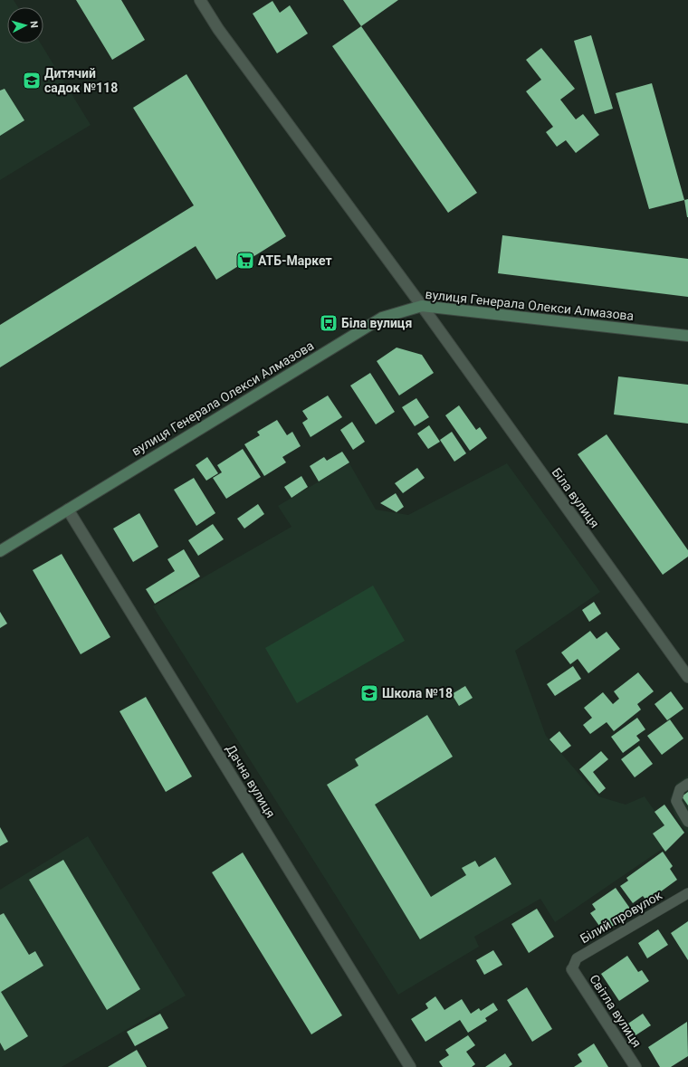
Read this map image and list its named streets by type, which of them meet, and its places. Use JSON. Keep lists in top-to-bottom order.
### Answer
{
  "streets": {
    "main road": ["вулиця Генерала Олекси Алмазова"],
    "street": ["Біла вулиця", "Дачна вулиця", "Світла вулиця"],
    "lane": ["Білий провулок"]
  },
  "crossings": [
    ["вулиця Генерала Олекси Алмазова", "Біла вулиця"],
    ["вулиця Генерала Олекси Алмазова", "Дачна вулиця"],
    ["Білий провулок", "Світла вулиця"]
  ],
  "places": {
    "school or university": ["Дитячий садок №118", "Школа №18"],
    "supermarket": ["АТБ-Маркет"],
    "bus stop": ["Біла вулиця"]
  },
  "north": "right"
}
